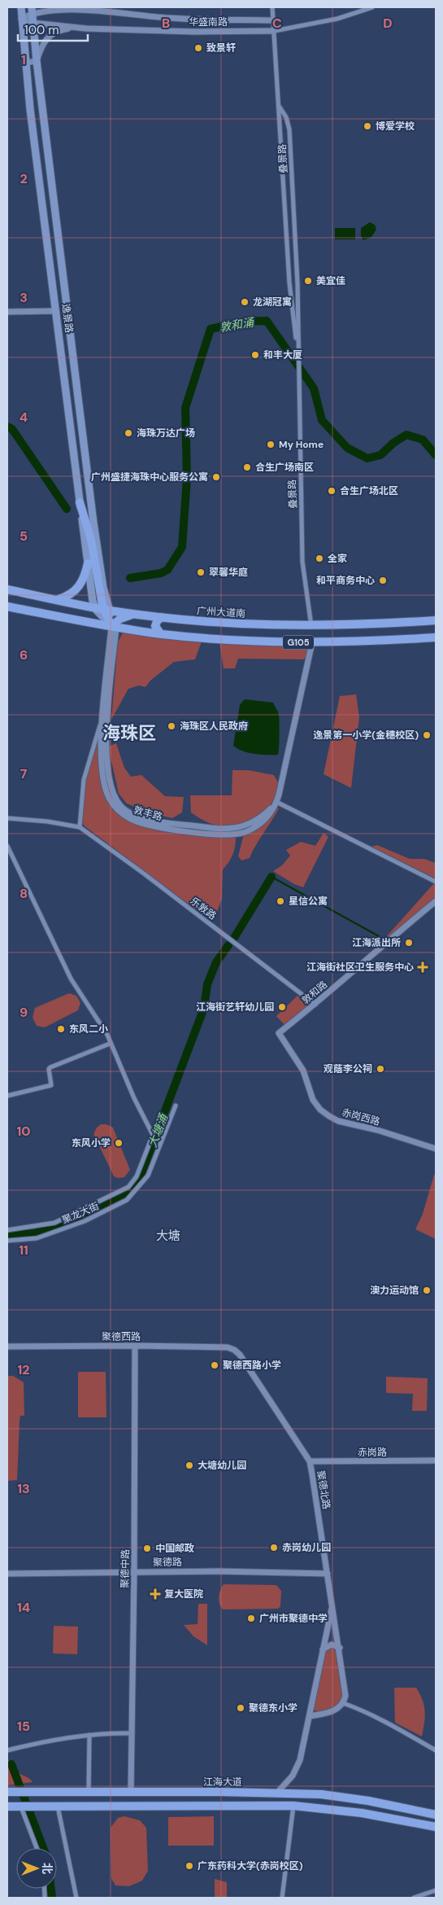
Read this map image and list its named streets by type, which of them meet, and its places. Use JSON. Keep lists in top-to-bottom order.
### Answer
{
  "streets": {
    "highway": ["广州大道南", "G105", "江海大道"],
    "main road": ["逸景路"],
    "street": [
      "华盛南路",
      "叠景路",
      "敦丰路",
      "乐敦路",
      "敦和路",
      "赤岗西路",
      "聚龙大街",
      "聚德西路",
      "赤岗路",
      "聚德北路",
      "聚德路",
      "聚德中路"
    ]
  },
  "crossings": [
    ["华盛南路", "叠景路"],
    ["华盛南路", "逸景路"],
    ["叠景路", "广州大道南"],
    ["逸景路", "广州大道南"],
    ["G105", "敦丰路"],
    ["乐敦路", "敦和路"],
    ["敦和路", "赤岗西路"],
    ["聚德西路", "聚德北路"],
    ["聚德西路", "聚德中路"],
    ["赤岗路", "聚德北路"],
    ["聚德北路", "聚德路"],
    ["聚德北路", "江海大道"],
    ["聚德路", "聚德中路"],
    ["聚德中路", "江海大道"]
  ],
  "districts": ["海珠区", "大塘"],
  "water": ["敦和涌", "大塘涌"],
  "places": {
    "other": [
      "致景轩",
      "博爱学校",
      "美宜佳",
      "龙湖冠寓",
      "和丰大厦",
      "海珠万达广场",
      "My Home",
      "合生广场南区",
      "广州盛捷海珠中心服务公寓",
      "合生广场北区",
      "全家",
      "翠馨华庭",
      "和平商务中心",
      "海珠区人民政府",
      "逸景第一小学(金穗校区)",
      "星信公寓",
      "江海派出所",
      "江海街艺轩幼儿园",
      "东风二小",
      "观蔭李公祠",
      "东风小学",
      "澳力运动馆",
      "聚德西路小学",
      "大塘幼儿园",
      "赤岗幼儿园",
      "中国邮政",
      "广州市聚德中学",
      "聚德东小学",
      "广东药科大学(赤岗校区)"
    ],
    "health": ["江海街社区卫生服务中心", "复大医院"]
  },
  "scale_bar": "100 m",
  "north": "right",
  "grid": {
    "columns": ["B", "C", "D"],
    "rows": [
      "1",
      "2",
      "3",
      "4",
      "5",
      "6",
      "7",
      "8",
      "9",
      "10",
      "11",
      "12",
      "13",
      "14",
      "15"
    ]
  }
}
